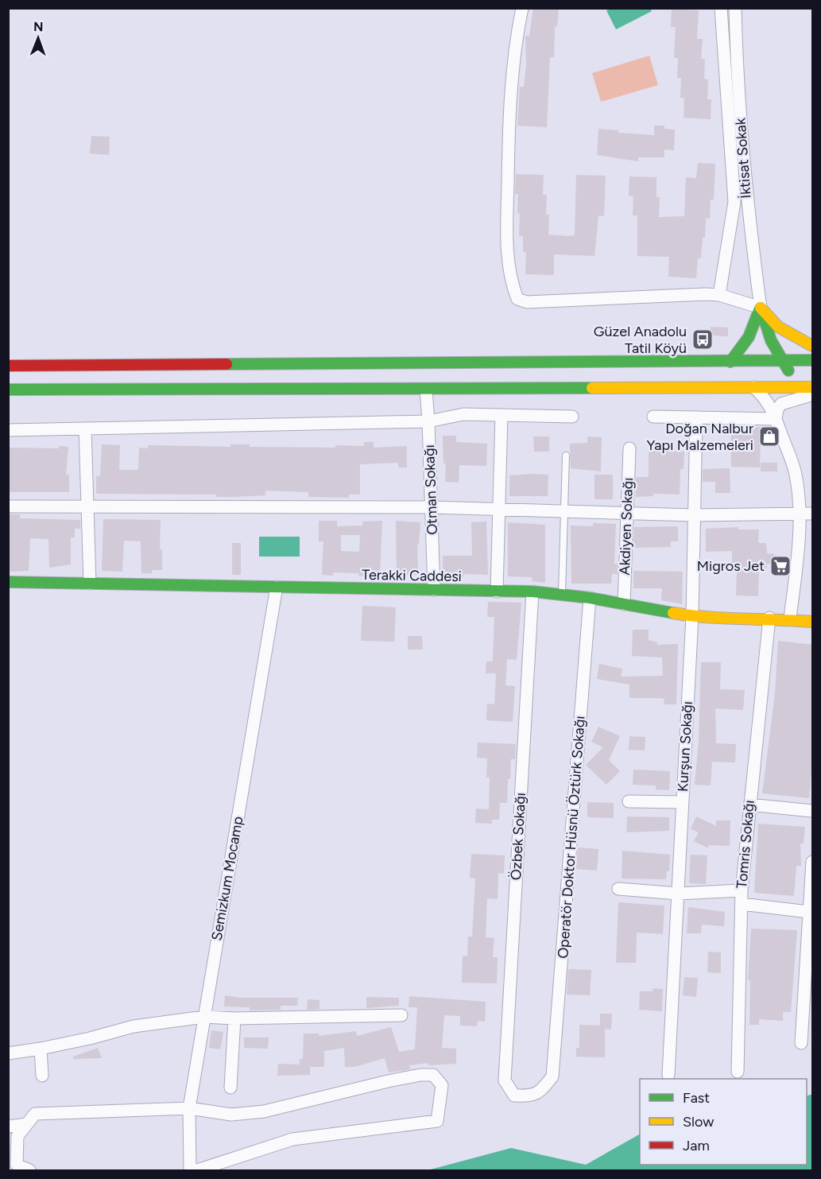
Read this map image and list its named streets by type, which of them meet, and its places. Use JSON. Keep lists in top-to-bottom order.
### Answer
{
  "streets": {
    "main road": ["Terakki Caddesi"],
    "street": [
      "İktisat Sokak",
      "Otman Sokağı",
      "Akdiyen Sokağı",
      "Kurşun Sokağı",
      "Özbek Sokağı",
      "Operatör Doktor Hüsnü Öztürk Sokağı",
      "Tomris Sokağı",
      "Semizkum Mocamp"
    ]
  },
  "crossings": [
    ["Otman Sokağı", "Terakki Caddesi"],
    ["Akdiyen Sokağı", "Terakki Caddesi"],
    ["Terakki Caddesi", "Kurşun Sokağı"],
    ["Terakki Caddesi", "Özbek Sokağı"],
    ["Terakki Caddesi", "Operatör Doktor Hüsnü Öztürk Sokağı"],
    ["Terakki Caddesi", "Tomris Sokağı"],
    ["Terakki Caddesi", "Semizkum Mocamp"],
    ["Özbek Sokağı", "Operatör Doktor Hüsnü Öztürk Sokağı"]
  ],
  "places": {
    "bus stop": ["Güzel Anadolu Tatil Köyü"],
    "shop": ["Doğan Nalbur Yapı Malzemeleri"],
    "supermarket": ["Migros Jet"]
  },
  "legend": ["Fast", "Slow", "Jam"],
  "north": "top"
}
